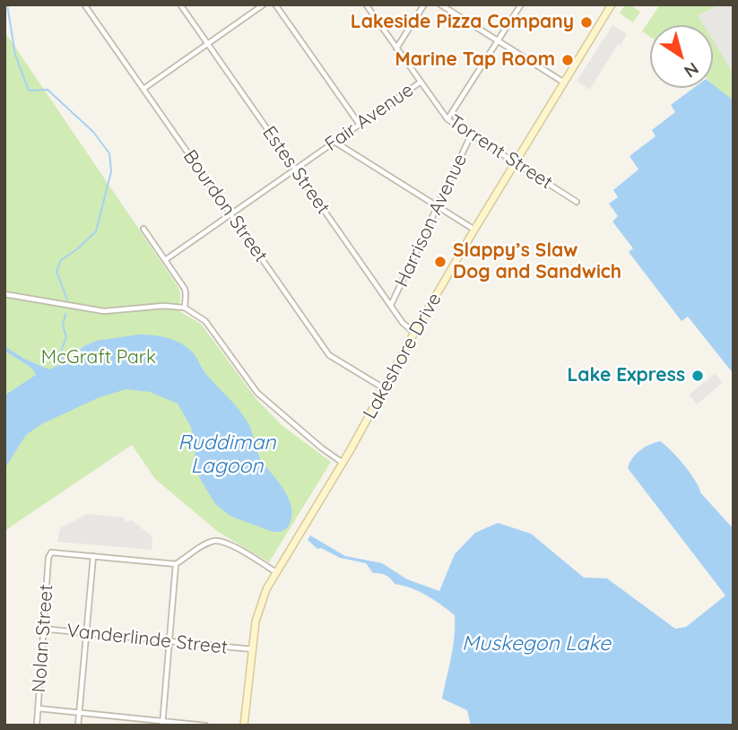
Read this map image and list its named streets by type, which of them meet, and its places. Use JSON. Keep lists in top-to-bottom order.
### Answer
{
  "streets": {
    "main road": ["Lakeshore Drive"],
    "street": [
      "Fair Avenue",
      "Torrent Street",
      "Estes Street",
      "Bourdon Street",
      "Harrison Avenue",
      "Nolan Street",
      "Vanderlinde Street"
    ]
  },
  "crossings": [
    ["Fair Avenue", "Torrent Street"],
    ["Fair Avenue", "Estes Street"],
    ["Fair Avenue", "Bourdon Street"],
    ["Torrent Street", "Harrison Avenue"],
    ["Torrent Street", "Lakeshore Drive"],
    ["Estes Street", "Harrison Avenue"],
    ["Estes Street", "Lakeshore Drive"],
    ["Bourdon Street", "Lakeshore Drive"],
    ["Lakeshore Drive", "Vanderlinde Street"],
    ["Nolan Street", "Vanderlinde Street"]
  ],
  "water": ["Ruddiman Lagoon", "Muskegon Lake"],
  "parks": ["McGraft Park"],
  "places": [
    "Lakeside Pizza Company",
    "Marine Tap Room",
    "Slappy’s Slaw Dog and Sandwich",
    "Lake Express"
  ],
  "north": "bottom right"
}
